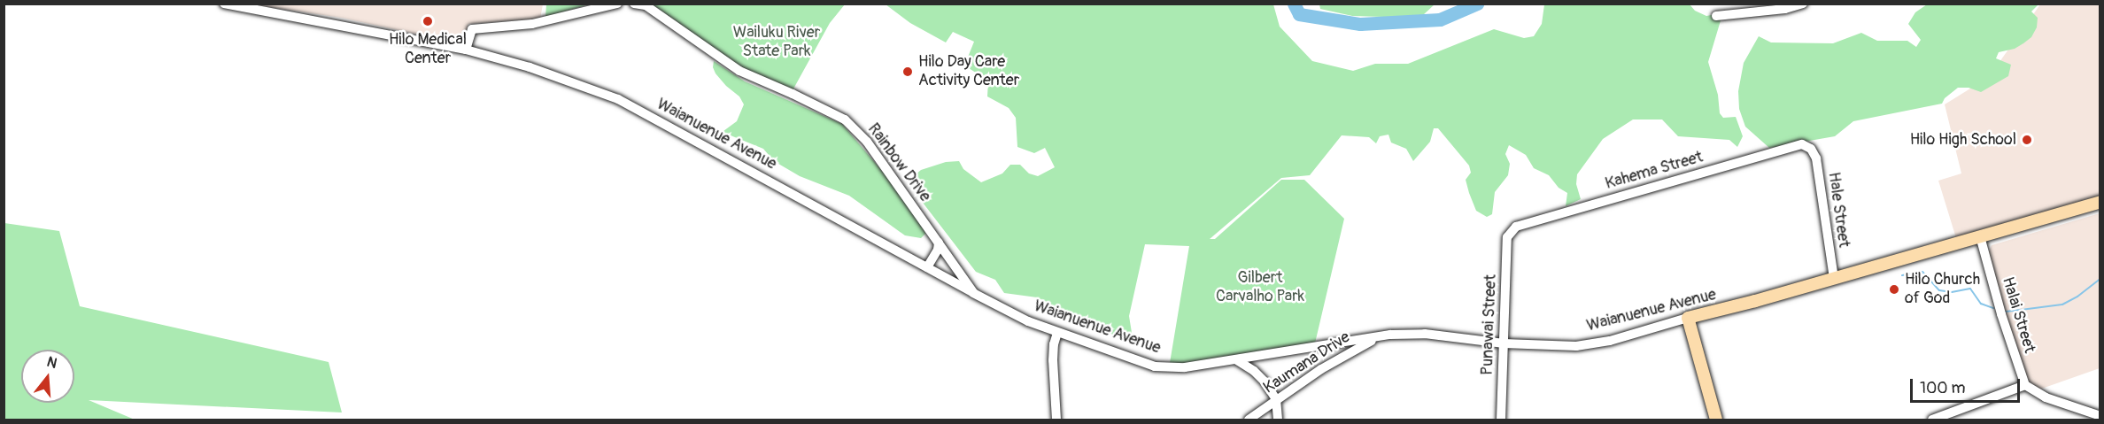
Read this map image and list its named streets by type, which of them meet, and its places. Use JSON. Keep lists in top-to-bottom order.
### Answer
{
  "streets": {
    "main road": ["Waianuenue Avenue"],
    "street": [
      "Rainbow Drive",
      "Kahema Street",
      "Hale Street",
      "Halai Street",
      "Punawai Street",
      "Kaumana Drive"
    ]
  },
  "crossings": [
    ["Waianuenue Avenue", "Rainbow Drive"],
    ["Waianuenue Avenue", "Hale Street"],
    ["Waianuenue Avenue", "Halai Street"],
    ["Waianuenue Avenue", "Punawai Street"],
    ["Waianuenue Avenue", "Kaumana Drive"],
    ["Kahema Street", "Hale Street"],
    ["Kahema Street", "Punawai Street"]
  ],
  "parks": ["Wailuku River State Park", "Gilbert Carvalho Park"],
  "places": [
    "Hilo Medical Center",
    "Hilo Day Care Activity Center",
    "Hilo High School",
    "Hilo Church of God"
  ],
  "scale_bar": "100 m",
  "north": "top"
}
